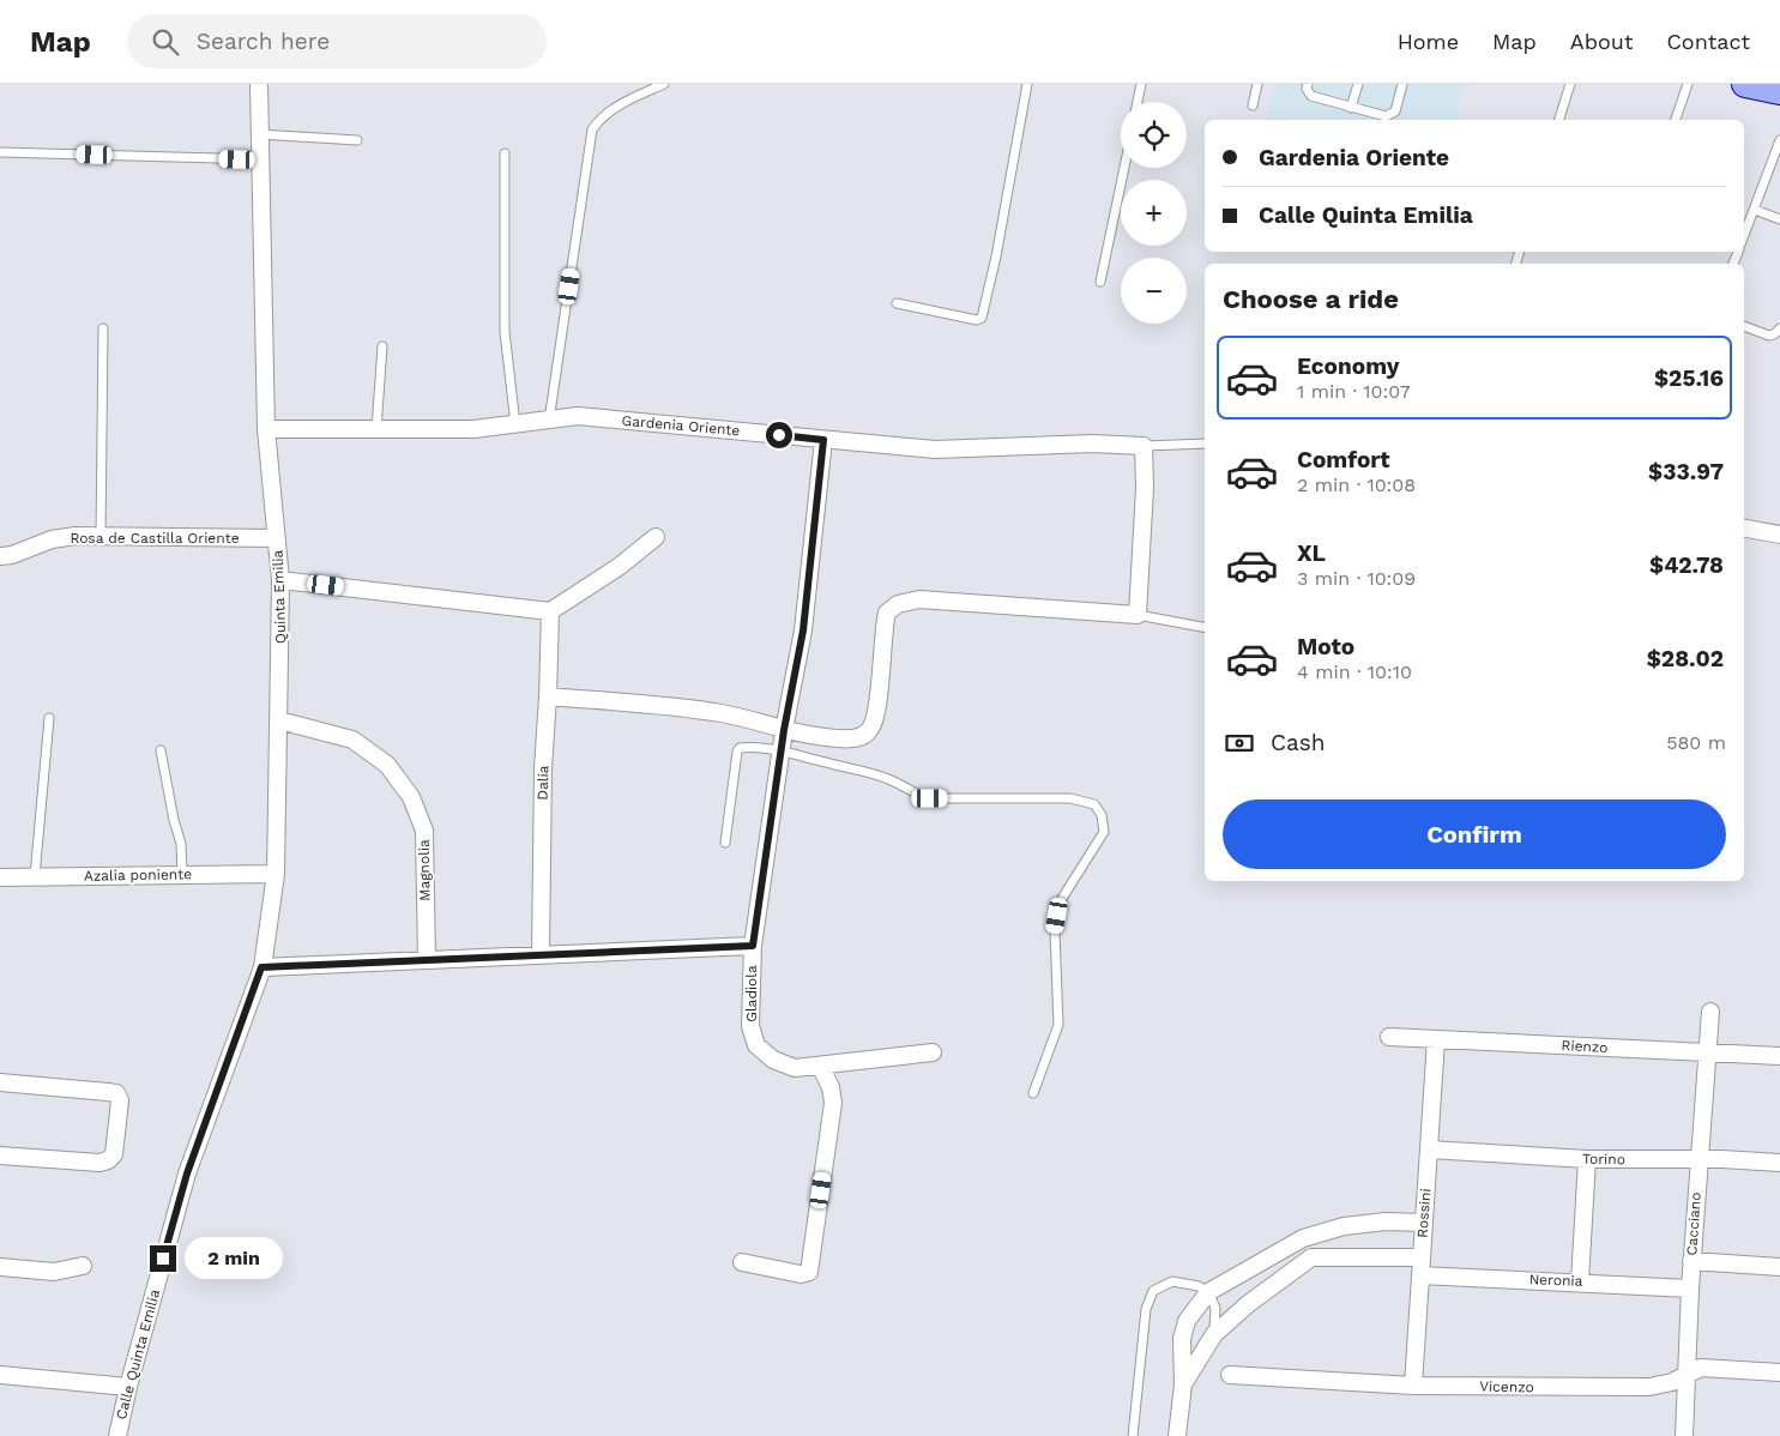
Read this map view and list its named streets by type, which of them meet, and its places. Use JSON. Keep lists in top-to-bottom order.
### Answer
{
  "streets": {
    "street": [
      "Gardenia Oriente",
      "Rosa de Castilla Oriente",
      "Quinta Emilia",
      "Dalia",
      "Magnolia",
      "Azalia poniente",
      "Gladiola",
      "Rienzo",
      "Torino",
      "Rossini",
      "Cacciano",
      "Neronia",
      "Calle Quinta Emilia",
      "Vicenzo"
    ]
  },
  "crossings": [
    ["Gardenia Oriente", "Quinta Emilia"],
    ["Gardenia Oriente", "Gladiola"],
    ["Rosa de Castilla Oriente", "Quinta Emilia"],
    ["Quinta Emilia", "Magnolia"],
    ["Quinta Emilia", "Azalia poniente"],
    ["Quinta Emilia", "Calle Quinta Emilia"],
    ["Rienzo", "Rossini"],
    ["Rienzo", "Cacciano"],
    ["Torino", "Rossini"],
    ["Torino", "Cacciano"],
    ["Rossini", "Neronia"],
    ["Rossini", "Vicenzo"],
    ["Cacciano", "Neronia"],
    ["Cacciano", "Vicenzo"]
  ],
  "page": {
    "header": "Map",
    "search": "Search here",
    "nav": [
      "Home",
      "Map",
      "About",
      "Contact"
    ],
    "map_buttons": ["+", "−"],
    "banner": ["Gardenia Oriente", "Calle Quinta Emilia"],
    "heading": "Choose a ride",
    "list": [
      {
        "name": "Economy",
        "note": "1 min · 10:07",
        "value": "$25.16"
      },
      {
        "name": "Comfort",
        "note": "2 min · 10:08",
        "value": "$33.97"
      },
      {
        "name": "XL",
        "note": "3 min · 10:09",
        "value": "$42.78"
      },
      {
        "name": "Moto",
        "note": "4 min · 10:10",
        "value": "$28.02"
      }
    ],
    "pay": ["Cash", "580 m"],
    "buttons": "Confirm",
    "bubble": "2 min"
  }
}
